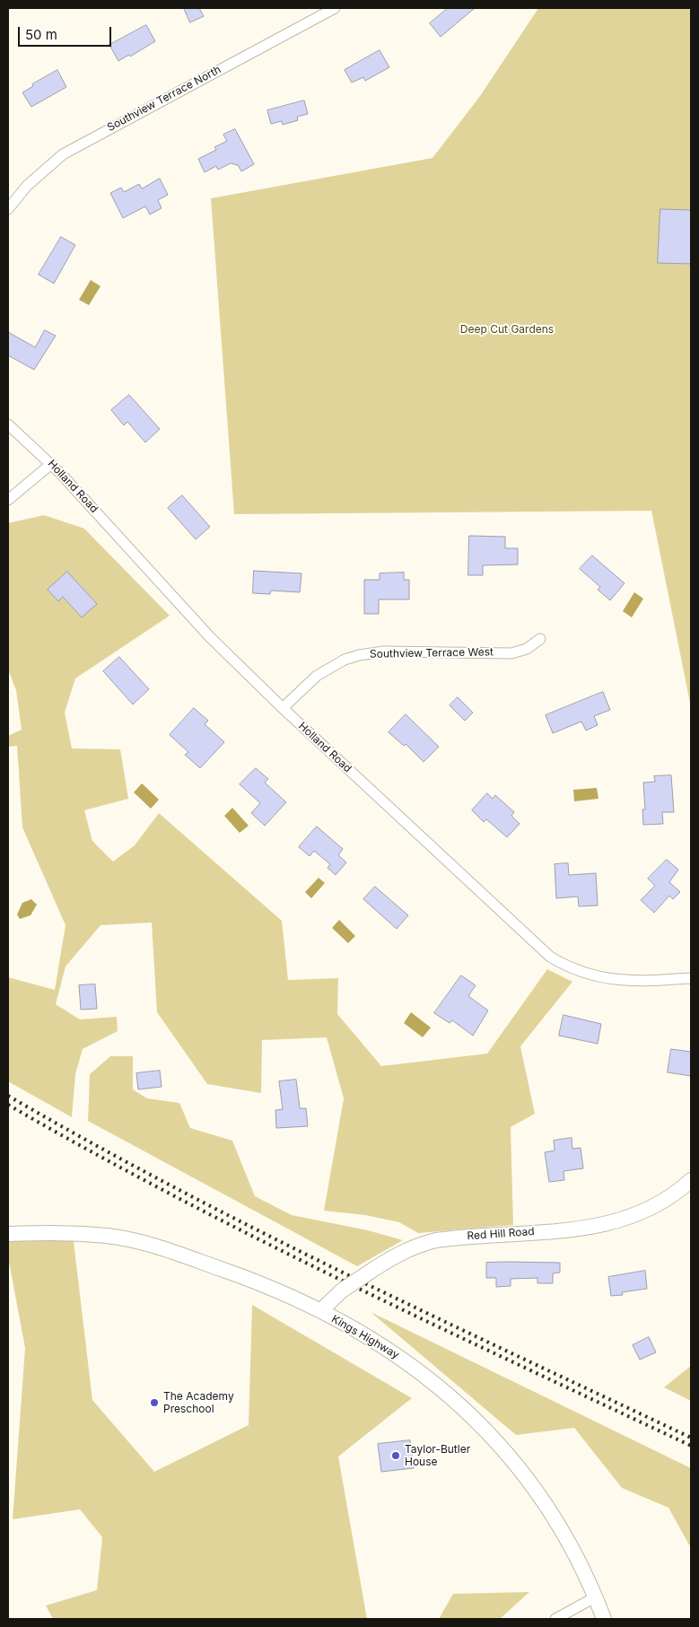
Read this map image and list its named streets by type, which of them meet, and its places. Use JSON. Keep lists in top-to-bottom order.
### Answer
{
  "streets": {
    "street": [
      "Southview Terrace North",
      "Holland Road",
      "Southview Terrace West",
      "Red Hill Road",
      "Kings Highway"
    ]
  },
  "crossings": [
    ["Holland Road", "Southview Terrace West"],
    ["Red Hill Road", "Kings Highway"]
  ],
  "parks": ["Deep Cut Gardens"],
  "places": ["The Academy Preschool", "Taylor-Butler House"],
  "scale_bar": "50 m"
}
